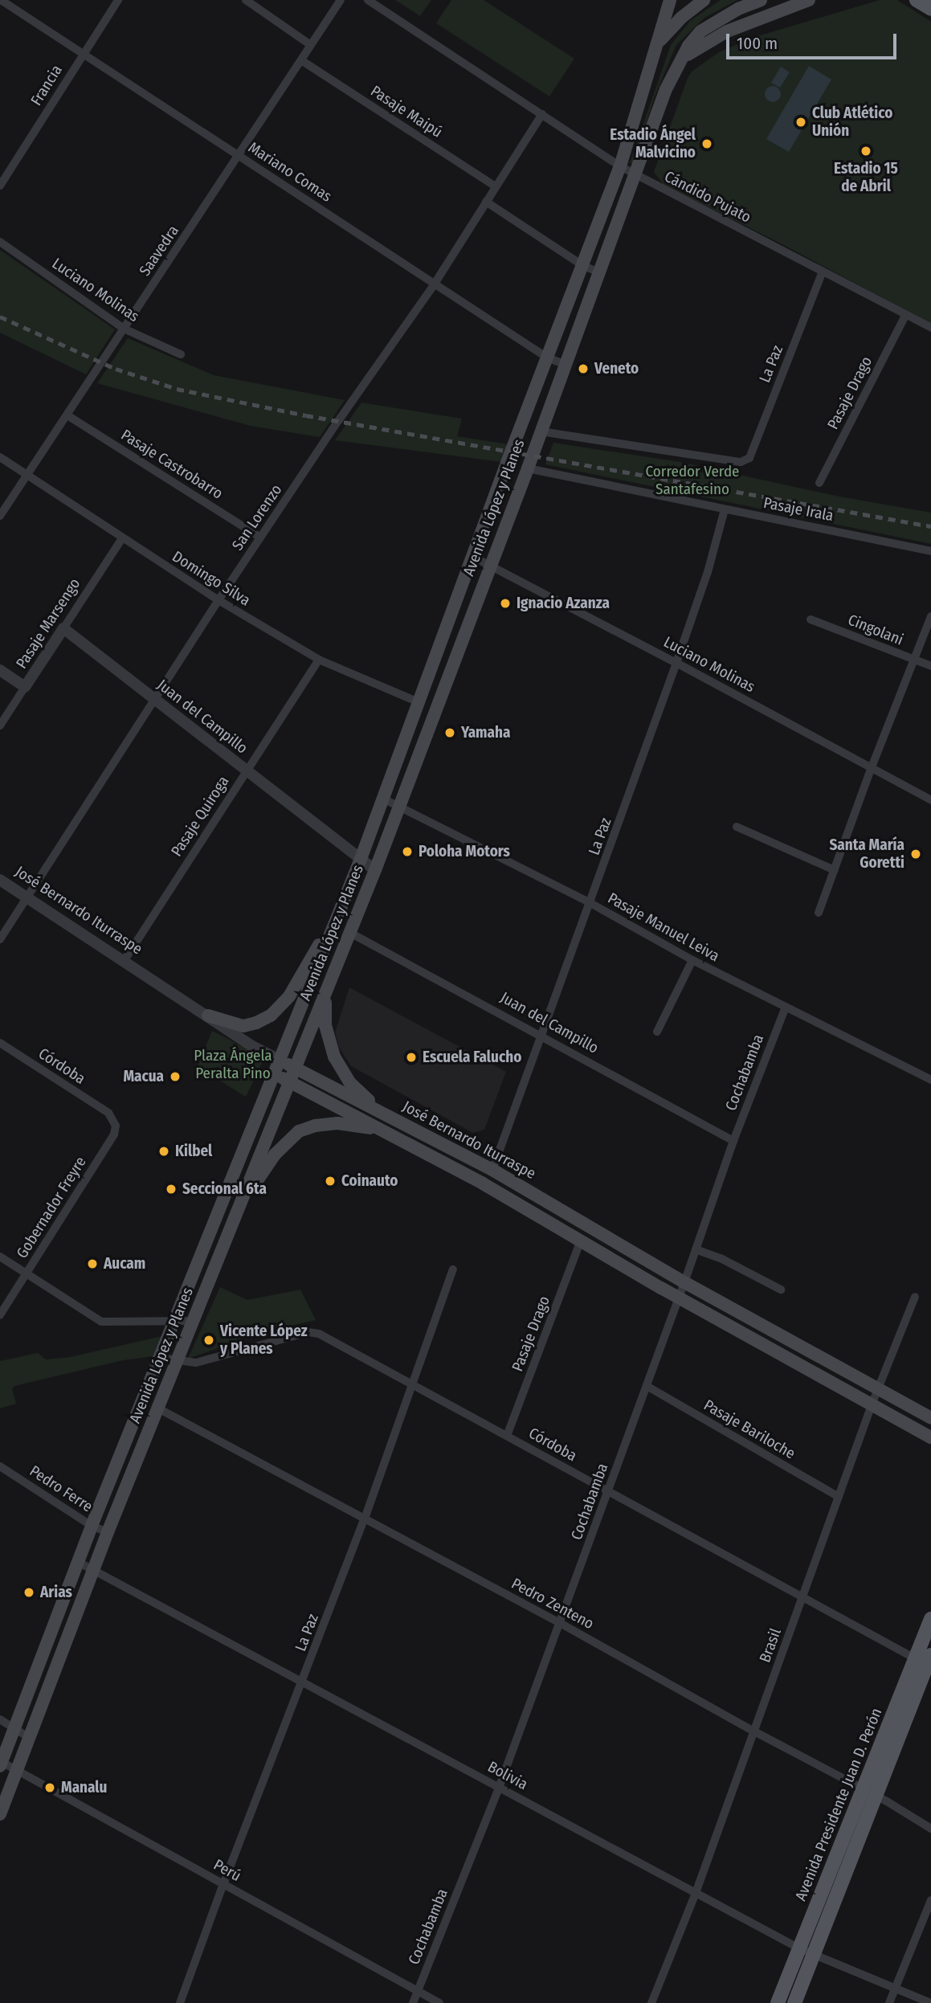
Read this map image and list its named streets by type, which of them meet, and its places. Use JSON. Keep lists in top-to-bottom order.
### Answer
{
  "streets": {
    "main road": ["Avenida López y Planes", "José Bernardo Iturraspe", "Avenida Presidente Juan D. Perón"],
    "street": [
      "Francia",
      "Pasaje Maipú",
      "Mariano Comas",
      "Cándido Pujato",
      "Saavedra",
      "Luciano Molinas",
      "La Paz",
      "Pasaje Drago",
      "Pasaje Castrobarro",
      "Pasaje Irala",
      "San Lorenzo",
      "Domingo Silva",
      "Pasaje Marsengo",
      "Cingolani",
      "Juan del Campillo",
      "Pasaje Quiroga",
      "Pasaje Manuel Leiva",
      "Córdoba",
      "Cochabamba",
      "Gobernador Freyre",
      "Pasaje Bariloche",
      "Pedro Ferre",
      "Pedro Zenteno",
      "Brasil",
      "Bolivia",
      "Perú"
    ]
  },
  "crossings": [
    ["Francia", "Mariano Comas"],
    ["Pasaje Maipú", "Saavedra"],
    ["Pasaje Maipú", "San Lorenzo"],
    ["Mariano Comas", "Saavedra"],
    ["Mariano Comas", "Avenida López y Planes"],
    ["Mariano Comas", "San Lorenzo"],
    ["Cándido Pujato", "La Paz"],
    ["Cándido Pujato", "Pasaje Drago"],
    ["Cándido Pujato", "Avenida López y Planes"],
    ["Cándido Pujato", "San Lorenzo"],
    ["Saavedra", "Luciano Molinas"],
    ["Saavedra", "Pasaje Castrobarro"],
    ["Saavedra", "Domingo Silva"],
    ["Luciano Molinas", "La Paz"],
    ["Luciano Molinas", "Avenida López y Planes"],
    ["La Paz", "Avenida López y Planes"],
    ["La Paz", "Pasaje Irala"],
    ["La Paz", "Juan del Campillo"],
    ["La Paz", "José Bernardo Iturraspe"],
    ["La Paz", "Pasaje Manuel Leiva"],
    ["La Paz", "Córdoba"],
    ["La Paz", "Pedro Zenteno"],
    ["La Paz", "Bolivia"],
    ["La Paz", "Perú"],
    ["Pasaje Drago", "José Bernardo Iturraspe"],
    ["Pasaje Drago", "Córdoba"],
    ["Pasaje Castrobarro", "San Lorenzo"],
    ["Avenida López y Planes", "Pasaje Irala"],
    ["Avenida López y Planes", "Domingo Silva"],
    ["Avenida López y Planes", "Juan del Campillo"],
    ["Avenida López y Planes", "José Bernardo Iturraspe"],
    ["Avenida López y Planes", "Pasaje Manuel Leiva"],
    ["Avenida López y Planes", "Córdoba"],
    ["Avenida López y Planes", "Pedro Ferre"],
    ["Avenida López y Planes", "Pedro Zenteno"],
    ["Avenida López y Planes", "Bolivia"],
    ["Avenida López y Planes", "Perú"],
    ["San Lorenzo", "Domingo Silva"],
    ["San Lorenzo", "Juan del Campillo"],
    ["San Lorenzo", "José Bernardo Iturraspe"],
    ["Domingo Silva", "Pasaje Marsengo"],
    ["Domingo Silva", "Pasaje Quiroga"],
    ["Pasaje Marsengo", "Juan del Campillo"],
    ["Juan del Campillo", "Pasaje Quiroga"],
    ["Juan del Campillo", "Cochabamba"],
    ["Pasaje Quiroga", "José Bernardo Iturraspe"],
    ["José Bernardo Iturraspe", "Cochabamba"],
    ["José Bernardo Iturraspe", "Brasil"],
    ["Pasaje Manuel Leiva", "Cochabamba"],
    ["Córdoba", "Cochabamba"],
    ["Córdoba", "Gobernador Freyre"],
    ["Córdoba", "Brasil"],
    ["Córdoba", "Avenida Presidente Juan D. Perón"],
    ["Cochabamba", "Pasaje Bariloche"],
    ["Cochabamba", "Pedro Zenteno"],
    ["Cochabamba", "Bolivia"],
    ["Cochabamba", "Perú"],
    ["Pasaje Bariloche", "Brasil"],
    ["Pedro Zenteno", "Brasil"],
    ["Pedro Zenteno", "Avenida Presidente Juan D. Perón"],
    ["Brasil", "Bolivia"],
    ["Bolivia", "Avenida Presidente Juan D. Perón"]
  ],
  "parks": ["Corredor Verde Santafesino", "Plaza Ángela Peralta Pino"],
  "places": [
    "Club Atlético Unión",
    "Estadio Ángel Malvicino",
    "Estadio 15 de Abril",
    "Veneto",
    "Ignacio Azanza",
    "Yamaha",
    "Poloha Motors",
    "Santa María Goretti",
    "Escuela Falucho",
    "Macua",
    "Kilbel",
    "Coinauto",
    "Seccional 6ta",
    "Aucam",
    "Vicente López y Planes",
    "Arias",
    "Manalu"
  ],
  "scale_bar": "100 m"
}
